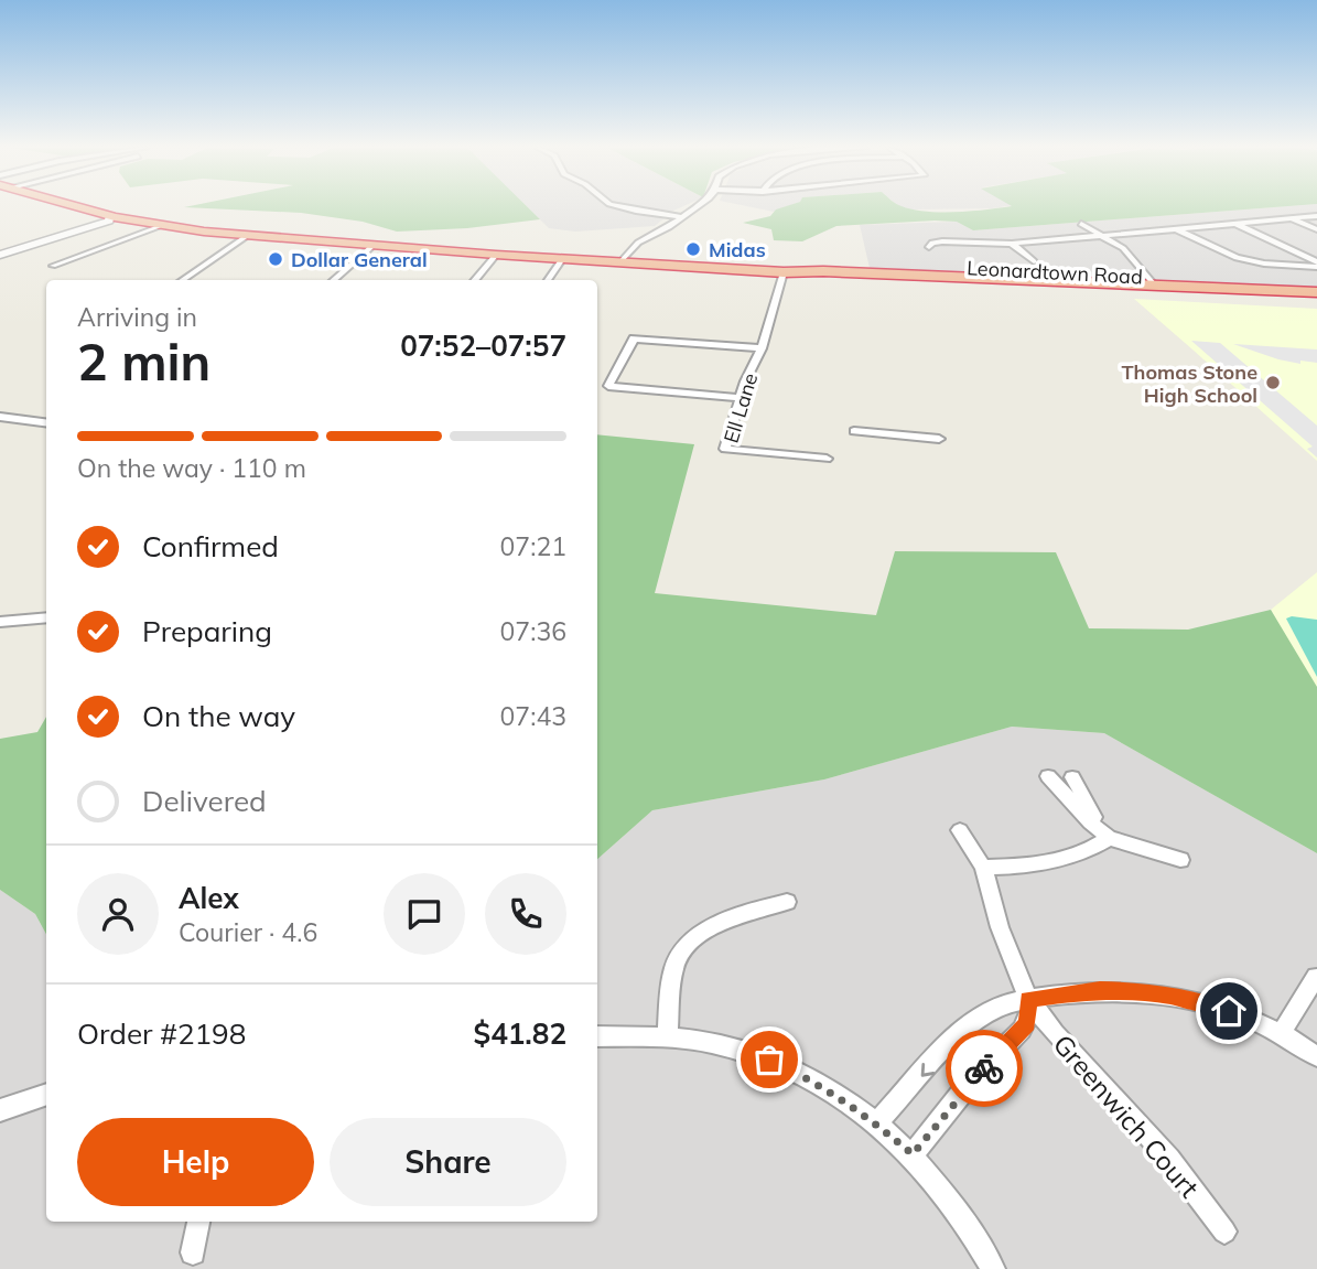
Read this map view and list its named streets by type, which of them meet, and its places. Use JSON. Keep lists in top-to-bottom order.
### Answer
{
  "streets": {
    "highway": ["Leonardtown Road"],
    "street": ["Ell Lane", "Greenwich Court"]
  },
  "crossings": [
    ["Leonardtown Road", "Ell Lane"]
  ],
  "places": ["Midas", "Dollar General", "Thomas Stone High School"],
  "page": {
    "heading": ["2 min", "Arriving in", "07:52–07:57"],
    "panel": [
      "Alex",
      "Courier · 4.6",
      "Order #2198",
      "$41.82"
    ],
    "bar": "On the way · 110 m",
    "list": [
      ["Confirmed", "07:21"],
      ["Preparing", "07:36"],
      ["On the way", "07:43"],
      "Delivered"
    ],
    "buttons": ["Help", "Share"]
  }
}
